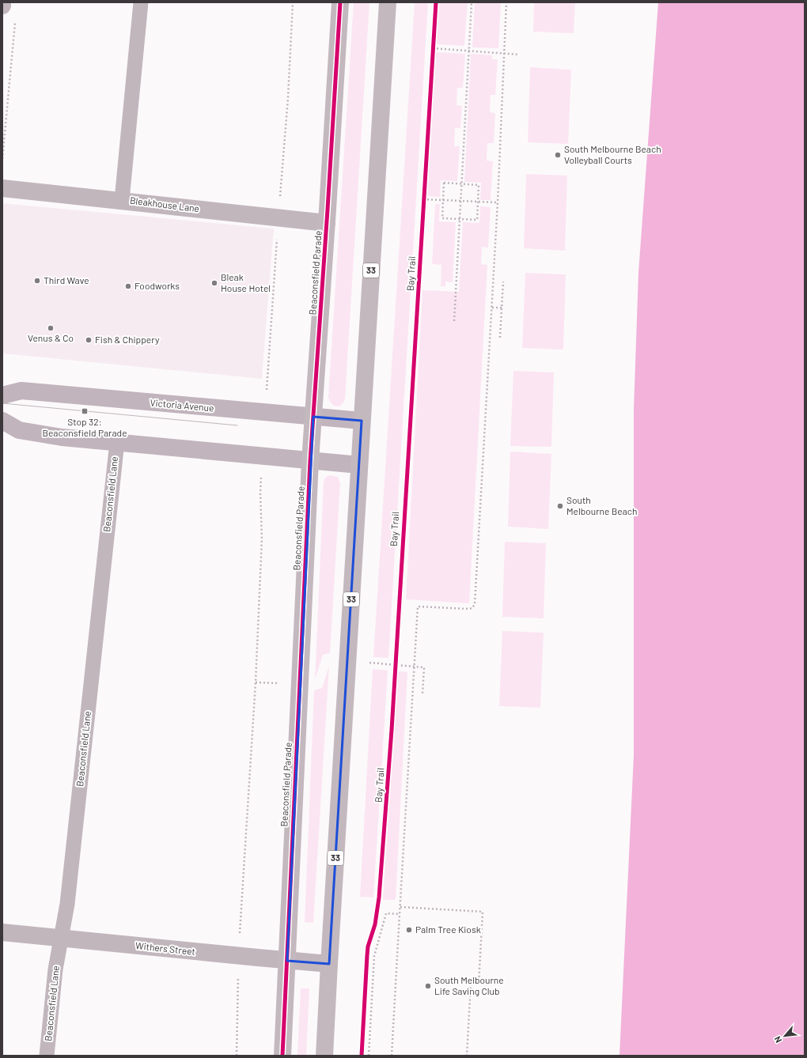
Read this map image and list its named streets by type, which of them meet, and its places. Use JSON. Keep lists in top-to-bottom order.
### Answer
{
  "streets": {
    "main road": ["33", "Beaconsfield Parade"],
    "street": ["Bleakhouse Lane", "Victoria Avenue", "Withers Street"],
    "lane": ["Beaconsfield Lane"],
    "cycle path": ["Bay Trail"]
  },
  "crossings": [
    ["Bleakhouse Lane", "Beaconsfield Parade"],
    ["33", "Victoria Avenue"],
    ["33", "Withers Street"],
    ["Beaconsfield Parade", "Victoria Avenue"],
    ["Beaconsfield Parade", "Withers Street"],
    ["Beaconsfield Lane", "Withers Street"]
  ],
  "places": {
    "other": [
      "South Melbourne Beach Volleyball Courts",
      "Third Wave",
      "Bleak House Hotel",
      "Foodworks",
      "Venus & Co",
      "Fish & Chippery",
      "South Melbourne Beach",
      "Palm Tree Kiosk",
      "South Melbourne Life Saving Club"
    ],
    "transit": ["Stop 32: Beaconsfield Parade"]
  },
  "north": "bottom left"
}
